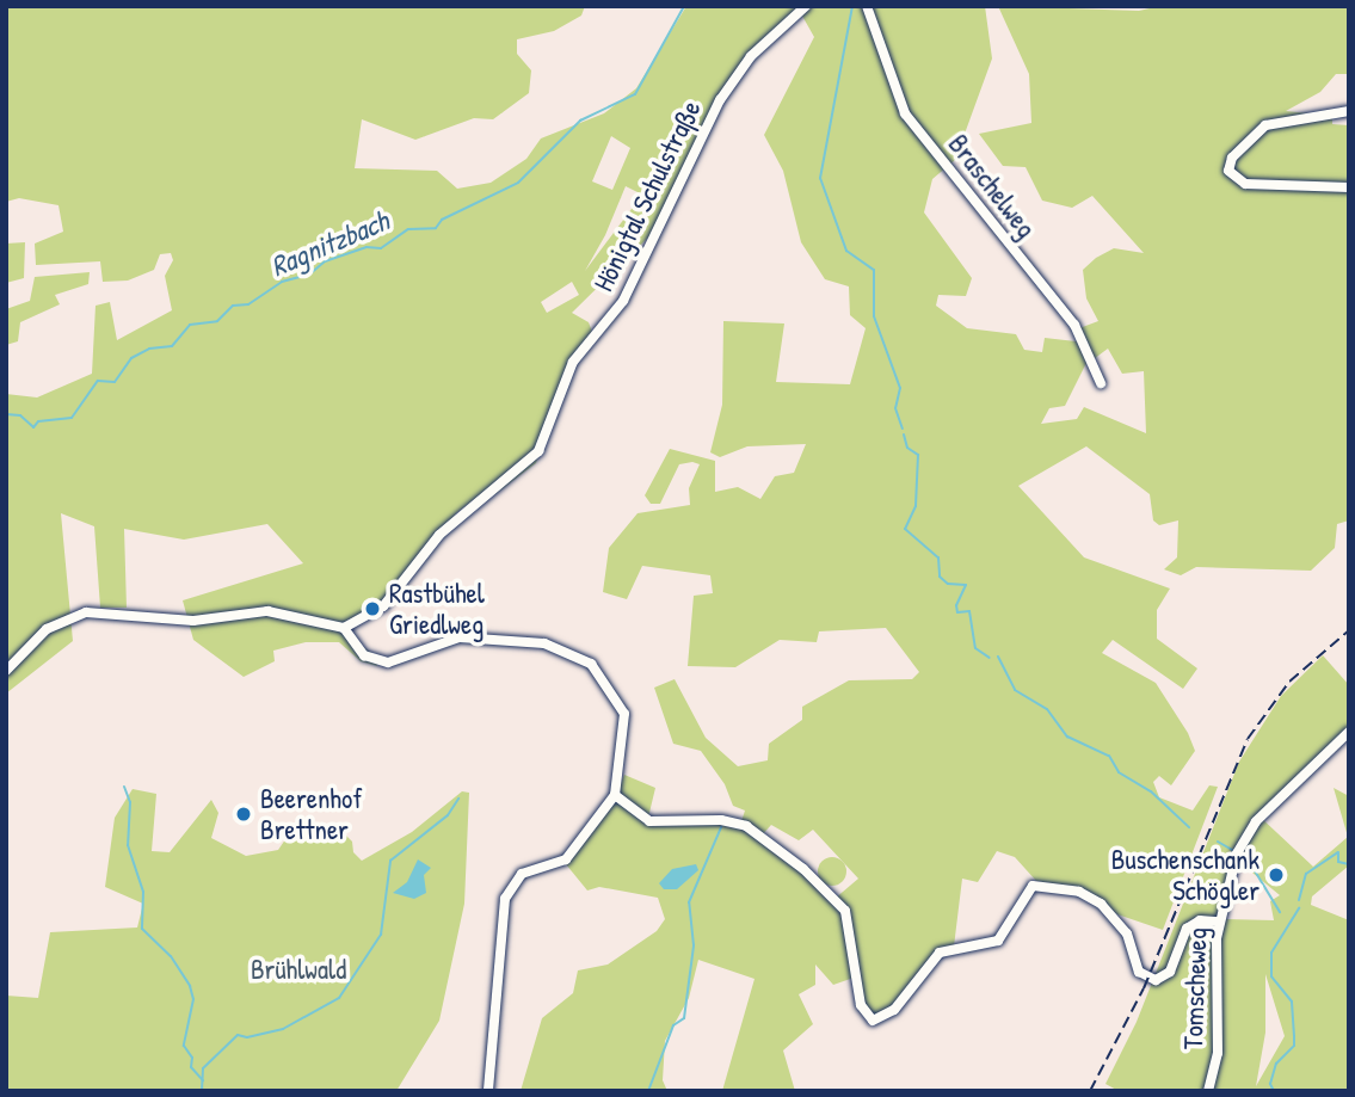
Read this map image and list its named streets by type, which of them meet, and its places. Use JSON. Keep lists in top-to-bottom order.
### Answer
{
  "streets": {
    "street": ["Braschelweg", "Hönigtal Schulstraße", "Tomscheweg"]
  },
  "water": ["Ragnitzbach"],
  "parks": ["Brühlwald"],
  "places": ["Rastbühel Griedlweg", "Beerenhof Brettner", "Buschenschank Schögler"]
}
